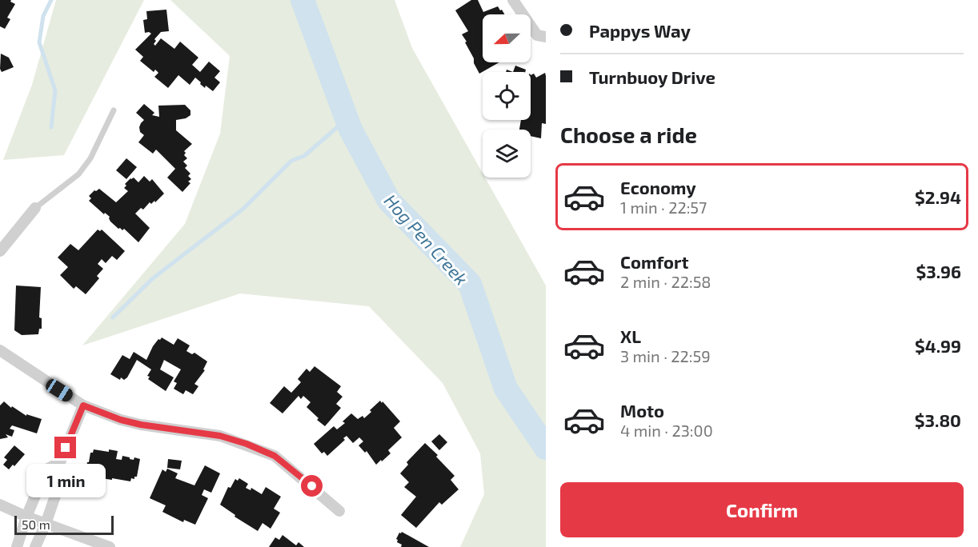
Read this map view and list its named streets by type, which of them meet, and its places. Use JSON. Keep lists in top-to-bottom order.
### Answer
{
  "water": ["Hog Pen Creek"],
  "scale_bar": "50 m",
  "north": "left",
  "page": {
    "banner": ["Pappys Way", "Turnbuoy Drive"],
    "heading": "Choose a ride",
    "list": [
      {
        "name": "Economy",
        "note": "1 min · 22:57",
        "value": "$2.94"
      },
      {
        "name": "Comfort",
        "note": "2 min · 22:58",
        "value": "$3.96"
      },
      {
        "name": "XL",
        "note": "3 min · 22:59",
        "value": "$4.99"
      },
      {
        "name": "Moto",
        "note": "4 min · 23:00",
        "value": "$3.80"
      }
    ],
    "bubble": "1 min",
    "buttons": "Confirm",
    "scale": "50 m"
  }
}
